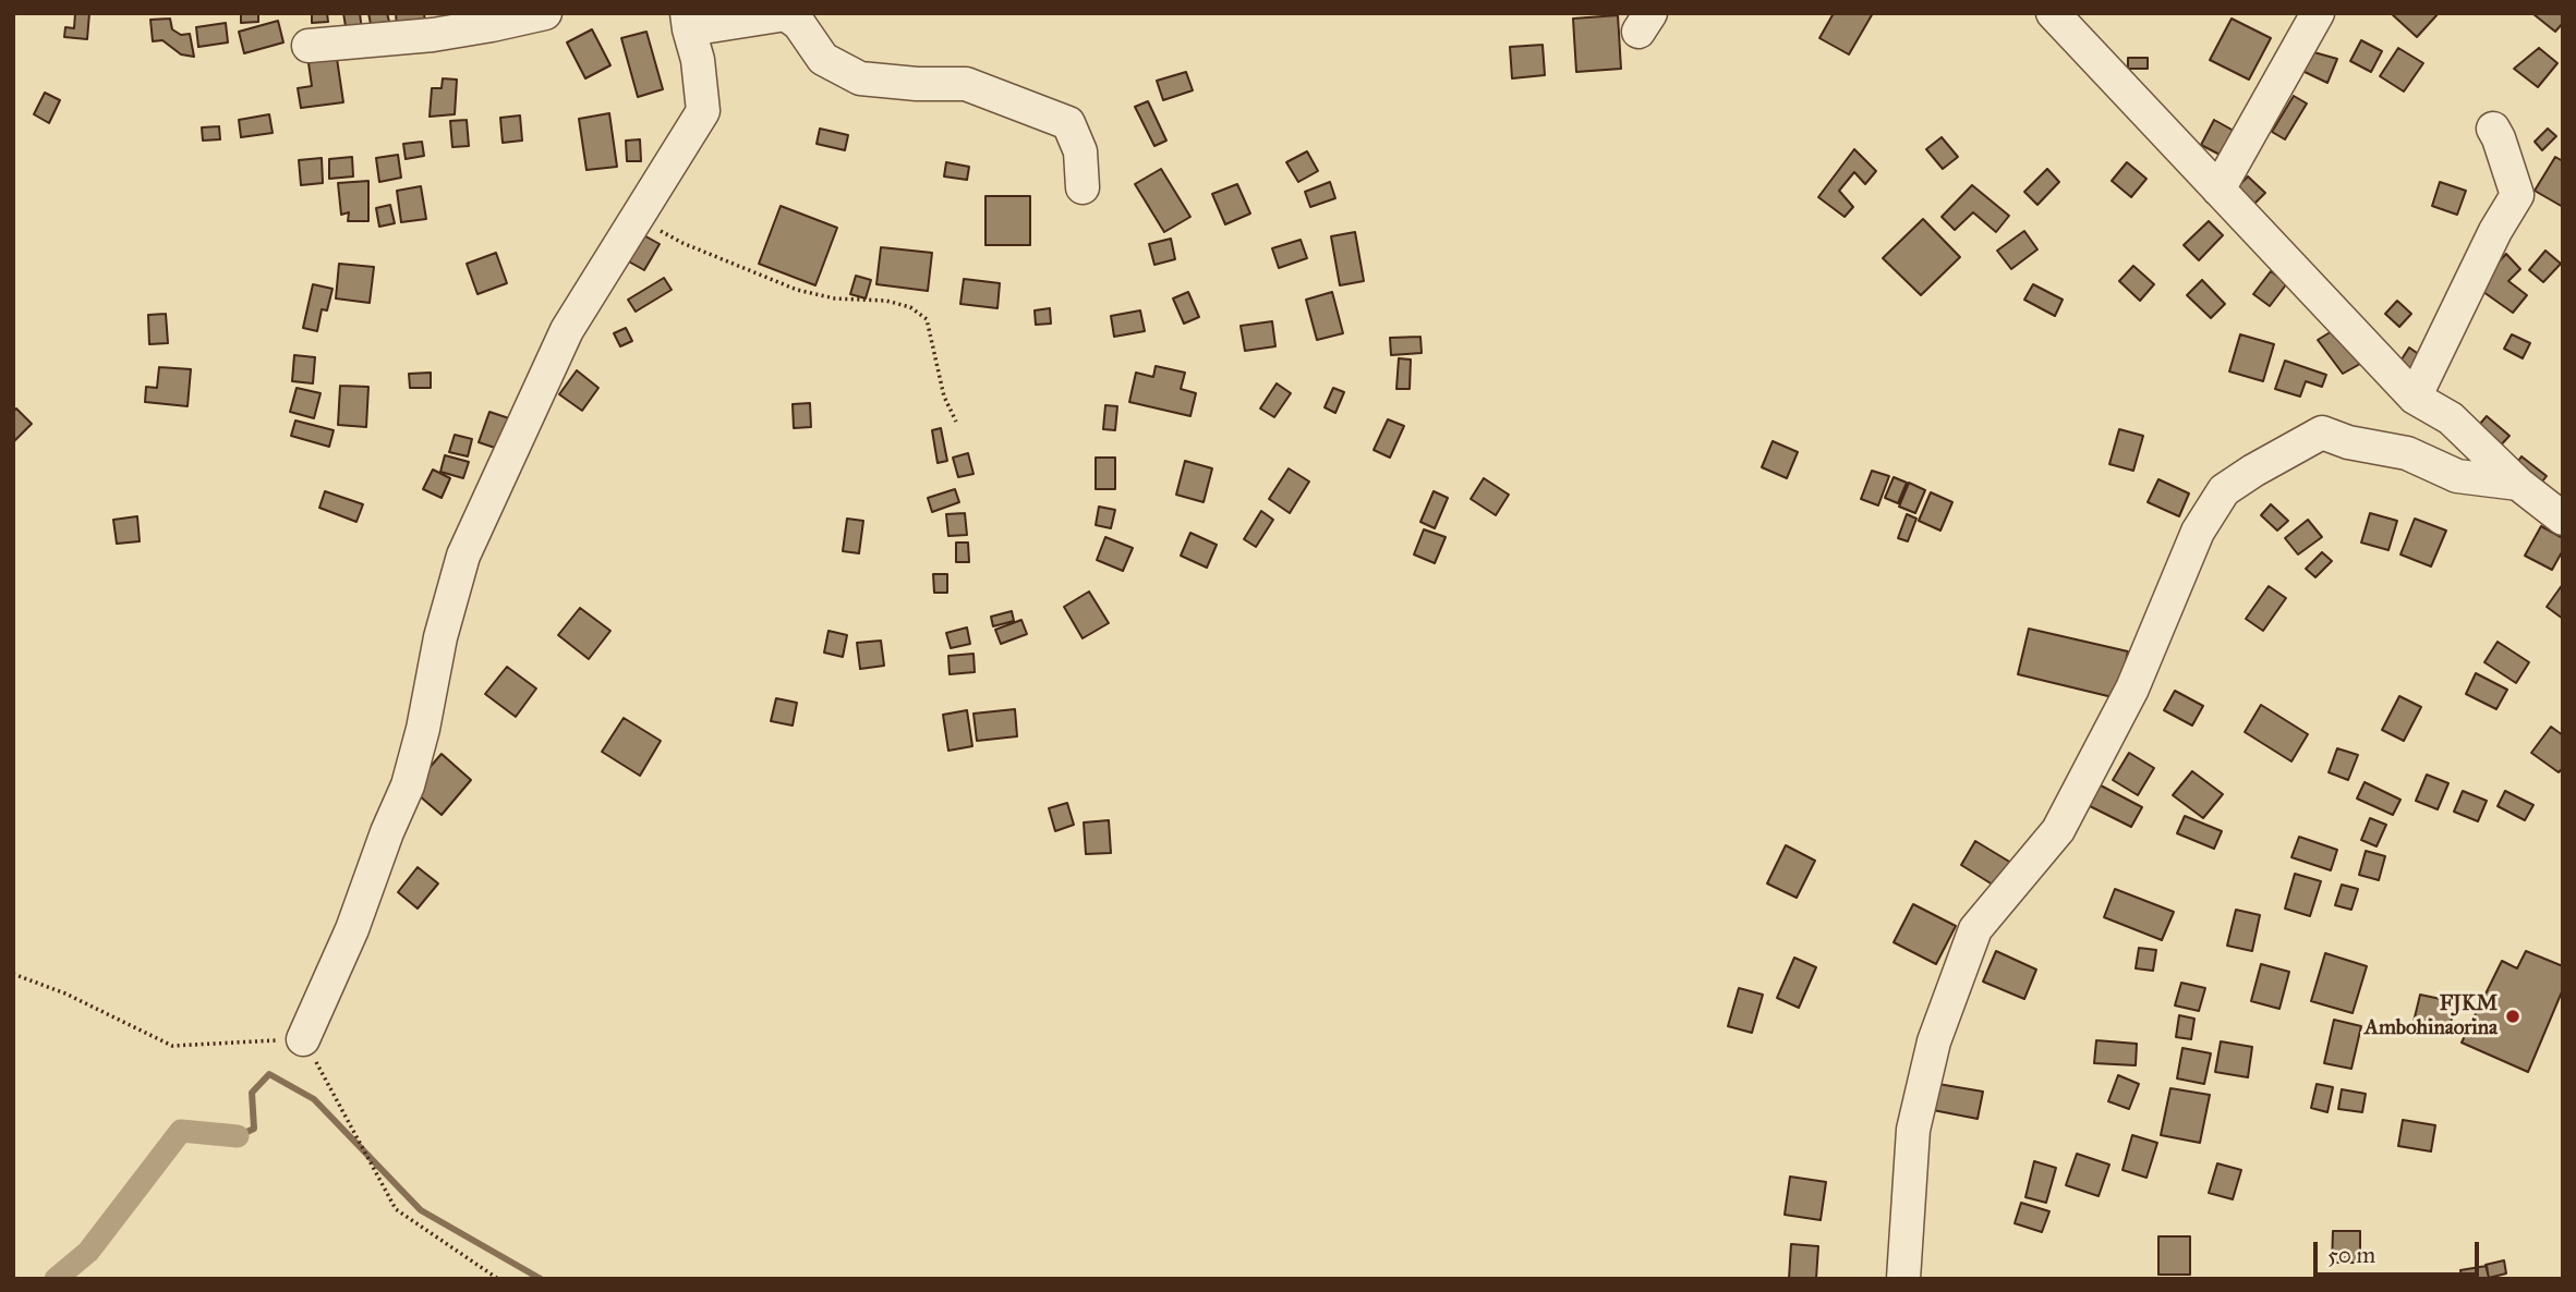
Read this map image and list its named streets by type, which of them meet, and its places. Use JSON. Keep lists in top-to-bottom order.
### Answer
{
  "places": ["FJKM Ambohinaorina"],
  "scale_bar": "50 m"
}
